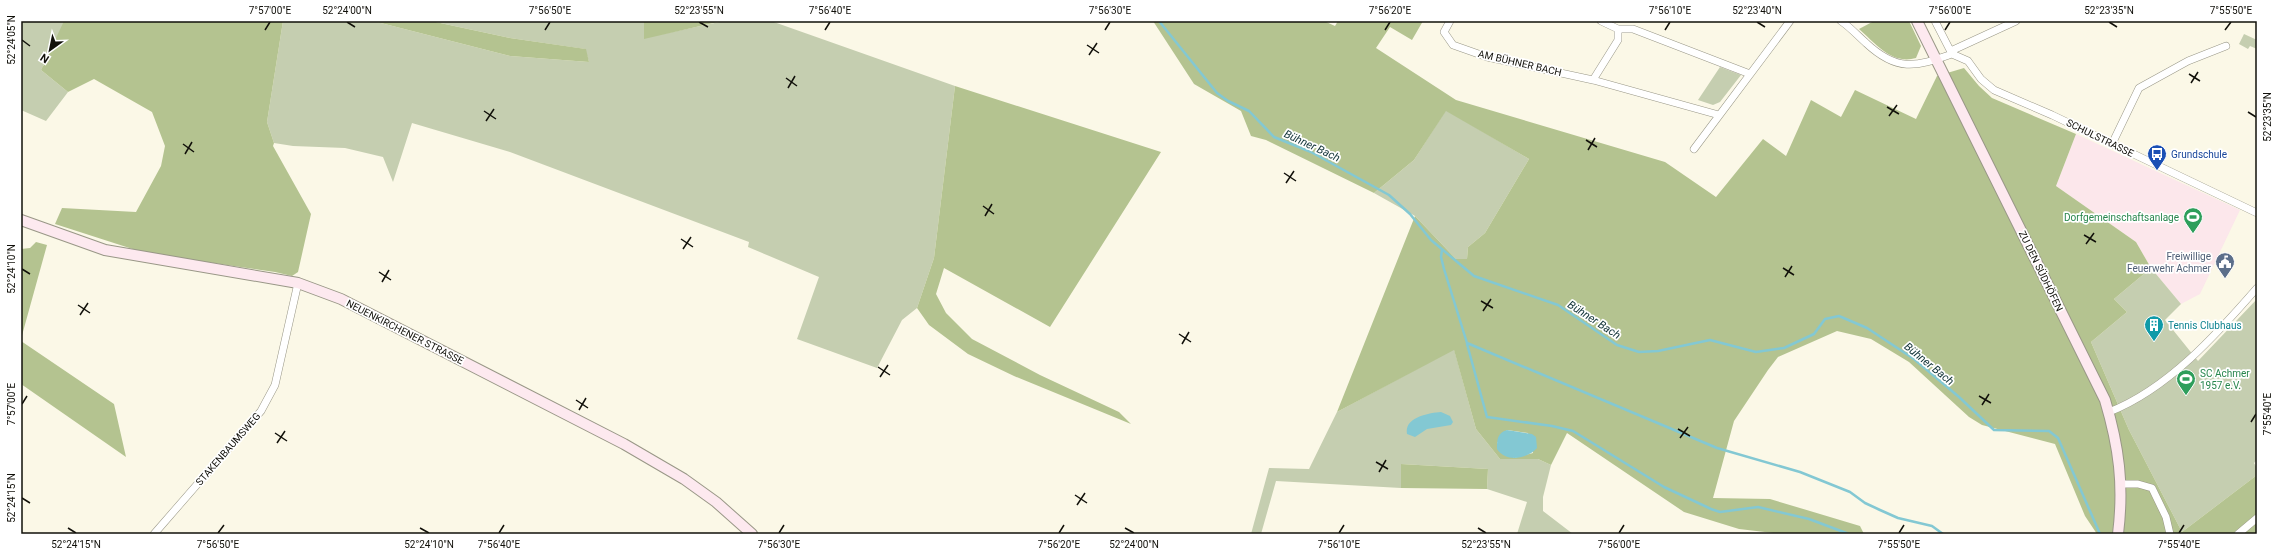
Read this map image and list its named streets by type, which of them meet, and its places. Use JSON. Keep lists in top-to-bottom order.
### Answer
{
  "streets": {
    "street": [
      "AM BÜHNER BACH",
      "SCHULSTRASSE",
      "ZU DEN SÜDHÖFEN",
      "NEUENKIRCHENER STRASSE",
      "STAKENBAUMSWEG"
    ]
  },
  "crossings": [
    ["NEUENKIRCHENER STRASSE", "STAKENBAUMSWEG"]
  ],
  "water": ["Bühner Bach"],
  "places": {
    "bus stop": ["Grundschule"],
    "sports": ["Dorfgemeinschaftsanlage", "SC Achmer 1957 e.V."],
    "public building": ["Freiwillige Feuerwehr Achmer"],
    "building": ["Tennis Clubhaus"]
  },
  "north": "bottom left",
  "coordinates": [
    "7°57'00\"E",
    "52°24'00\"N",
    "7°56'50\"E",
    "52°23'55\"N",
    "7°56'40\"E",
    "7°56'30\"E",
    "7°56'20\"E",
    "7°56'10\"E",
    "52°23'40\"N",
    "7°56'00\"E",
    "52°23'35\"N",
    "7°55'50\"E",
    "52°24'05\"N",
    "52°24'10\"N",
    "7°55'40\"E",
    "52°24'15\"N"
  ]
}
